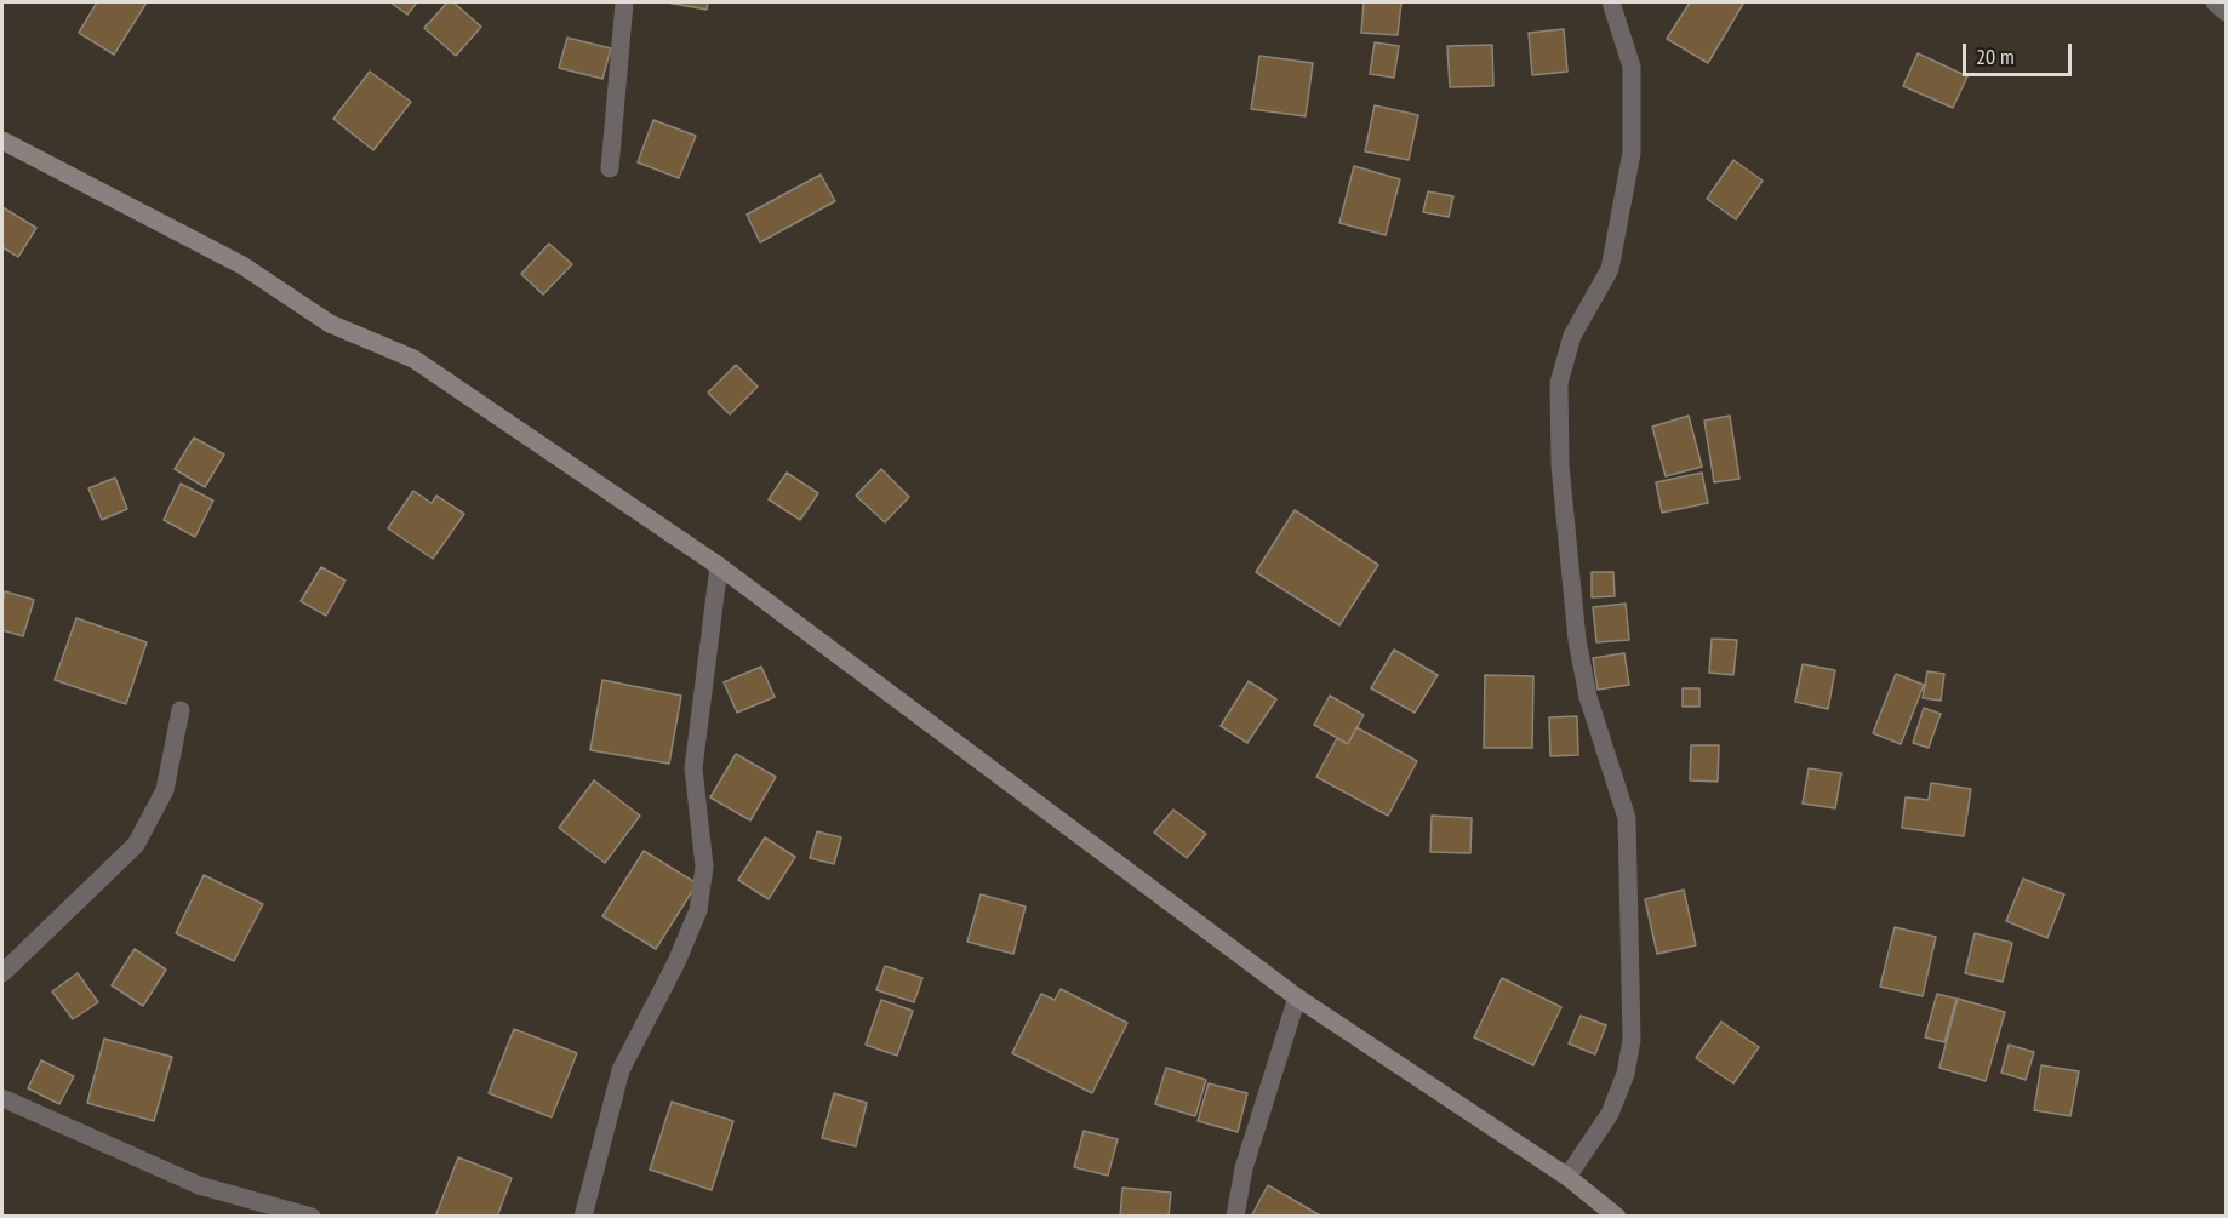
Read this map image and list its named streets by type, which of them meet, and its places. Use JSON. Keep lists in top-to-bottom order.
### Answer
{
  "scale_bar": "20 m"
}
